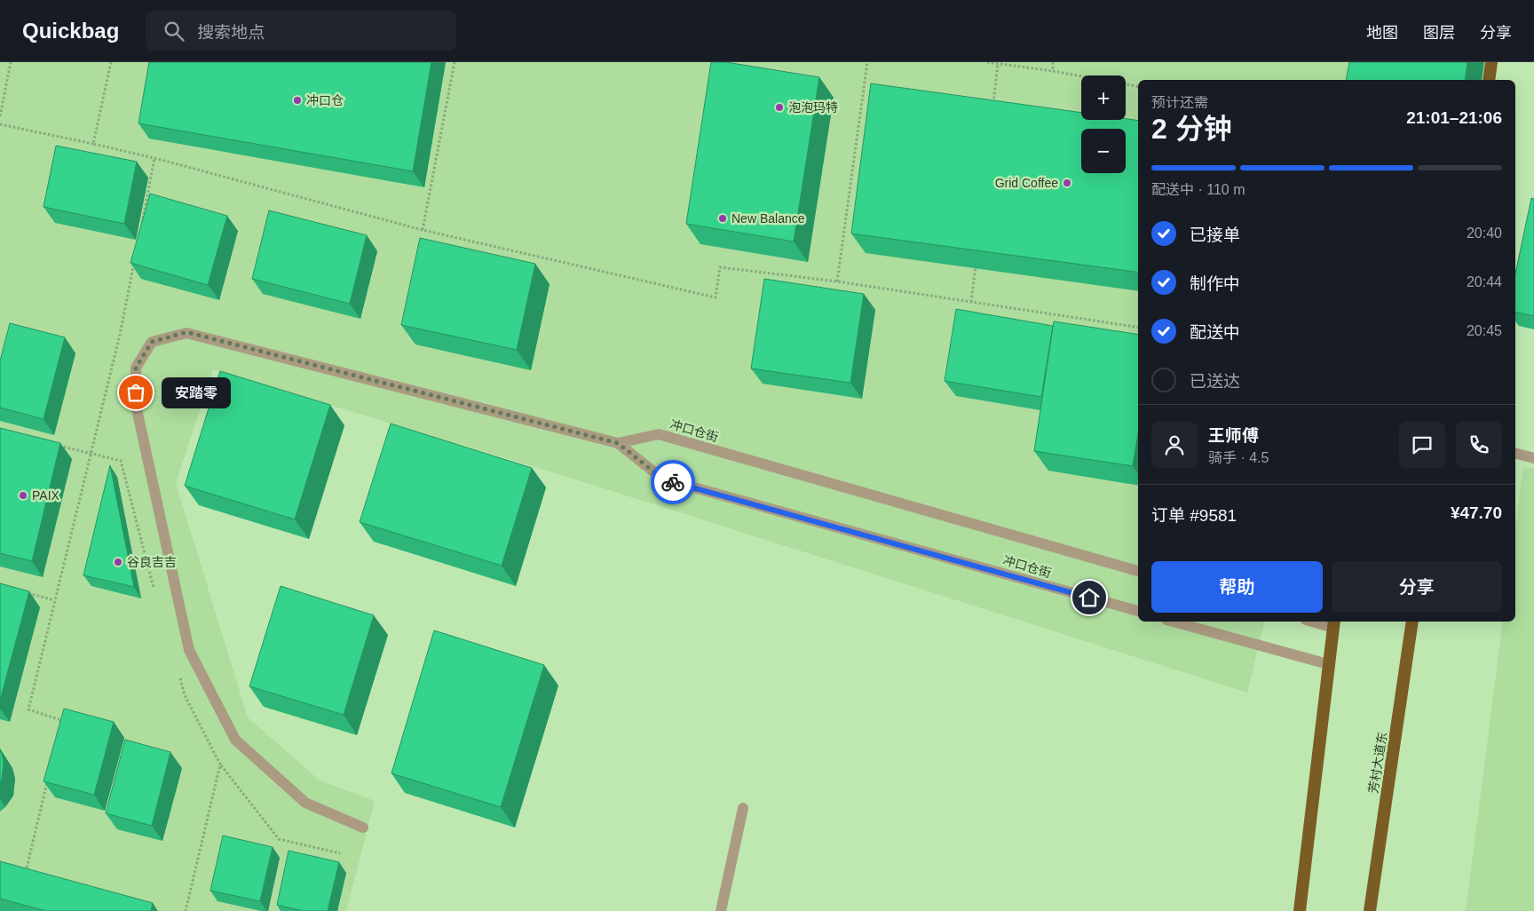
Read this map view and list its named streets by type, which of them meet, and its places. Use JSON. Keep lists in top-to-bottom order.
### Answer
{
  "streets": {
    "highway": ["芳村大道东"],
    "street": ["冲口仓街"]
  },
  "places": [
    "冲口仓",
    "泡泡玛特",
    "Grid Coffee",
    "New Balance",
    "安踏零",
    "PAIX",
    "谷良吉吉"
  ],
  "page": {
    "header": "Quickbag",
    "search": "搜索地点",
    "nav": ["地图", "图层", "分享"],
    "map_buttons": ["+", "−"],
    "heading": ["2 分钟", "预计还需", "21:01–21:06"],
    "panel": [
      "王师傅",
      "骑手 · 4.5",
      "订单 #9581",
      "¥47.70"
    ],
    "bar": "配送中 · 110 m",
    "list": [
      ["已接单", "20:40"],
      ["制作中", "20:44"],
      ["配送中", "20:45"],
      "已送达"
    ],
    "bubble": "安踏零",
    "buttons": ["帮助", "分享"]
  }
}
